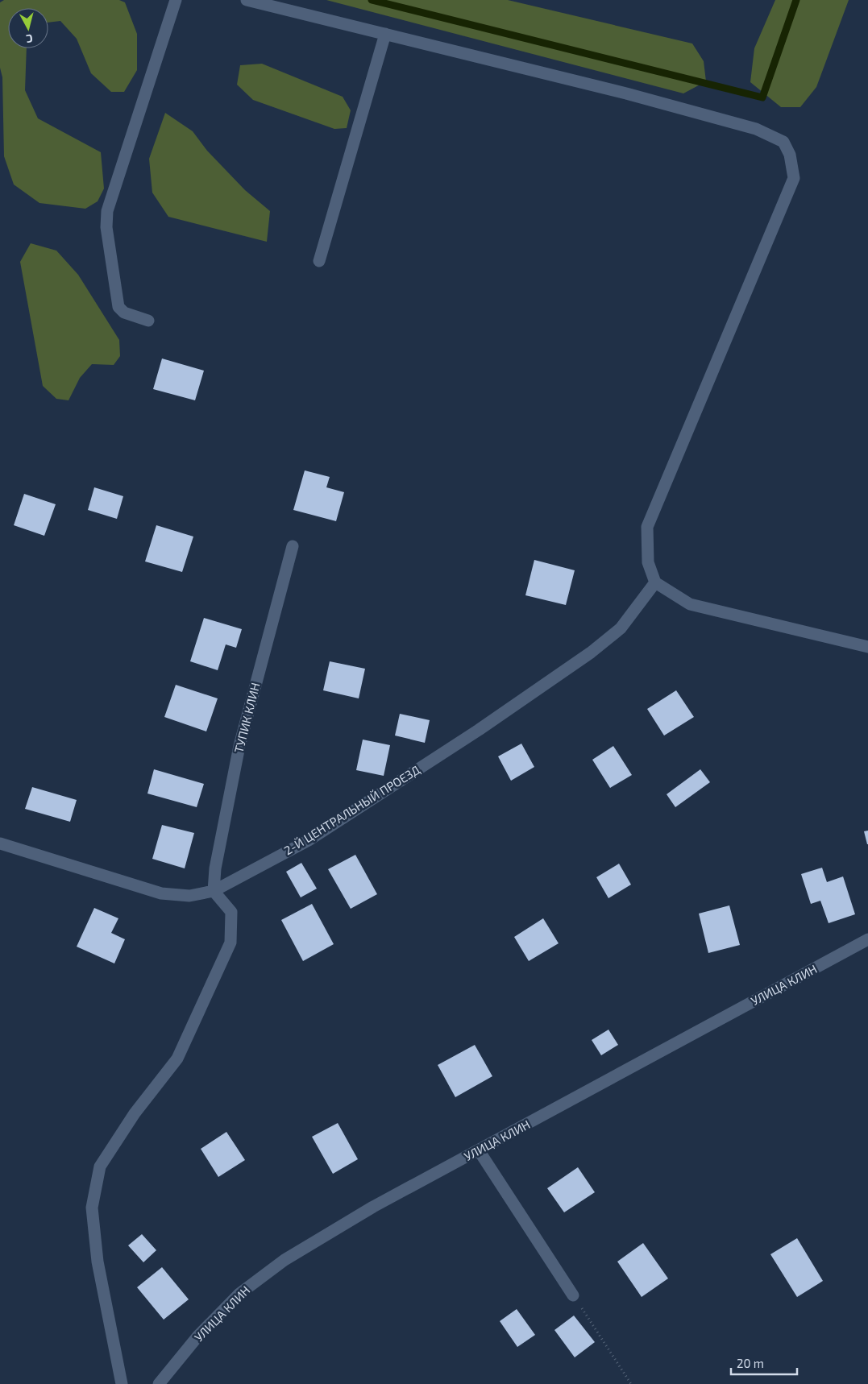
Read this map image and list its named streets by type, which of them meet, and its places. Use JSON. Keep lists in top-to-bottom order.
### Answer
{
  "streets": {
    "street": ["ТУПИК КЛИН", "2-Й ЦЕНТРАЛЬНЫЙ ПРОЕЗД", "УЛИЦА КЛИН"]
  },
  "crossings": [
    ["ТУПИК КЛИН", "2-Й ЦЕНТРАЛЬНЫЙ ПРОЕЗД"]
  ],
  "scale_bar": "20 m",
  "north": "bottom"
}
